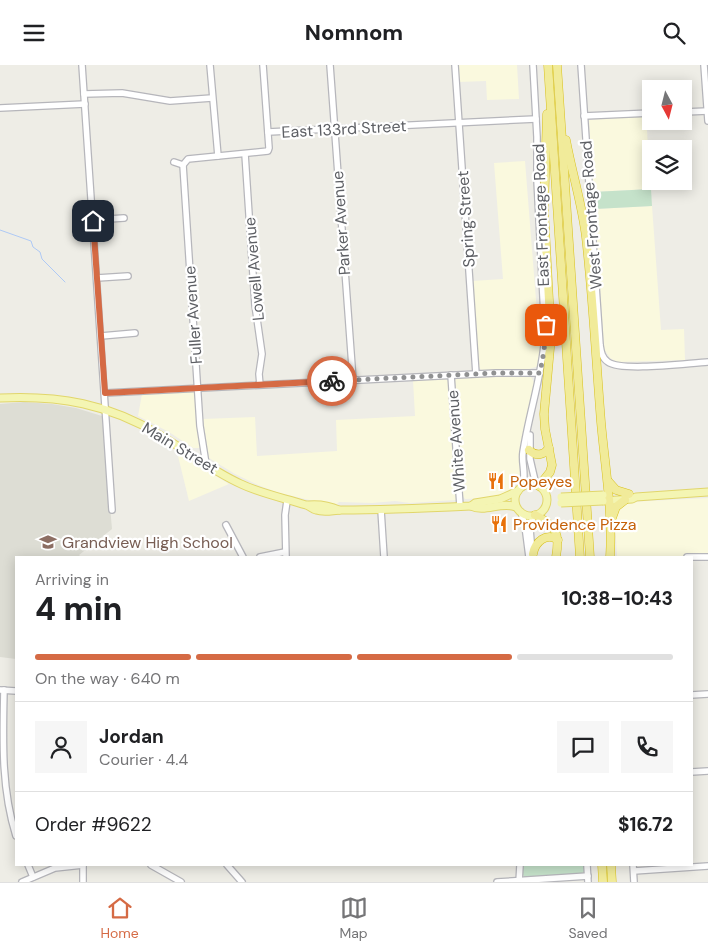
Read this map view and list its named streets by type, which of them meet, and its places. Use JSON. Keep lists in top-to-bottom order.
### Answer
{
  "streets": {
    "main road": ["Main Street"],
    "street": [
      "East 133rd Street",
      "East Frontage Road",
      "West Frontage Road",
      "Spring Street",
      "Parker Avenue",
      "Lowell Avenue",
      "Fuller Avenue",
      "White Avenue"
    ]
  },
  "crossings": [
    ["East 133rd Street", "East Frontage Road"],
    ["East 133rd Street", "Spring Street"],
    ["East 133rd Street", "Parker Avenue"],
    ["East 133rd Street", "Lowell Avenue"],
    ["East 133rd Street", "Fuller Avenue"],
    ["East Frontage Road", "Main Street"],
    ["Fuller Avenue", "Main Street"],
    ["White Avenue", "Main Street"]
  ],
  "places": {
    "restaurant": ["Popeyes", "Providence Pizza"],
    "school or university": ["Grandview High School"]
  },
  "north": "bottom",
  "page": {
    "header": "Nomnom",
    "heading": ["4 min", "Arriving in", "10:38–10:43"],
    "panel": [
      "Jordan",
      "Courier · 4.4",
      "Order #9622",
      "$16.72"
    ],
    "bar": "On the way · 640 m",
    "tabs": ["Home", "Map", "Saved"]
  }
}
